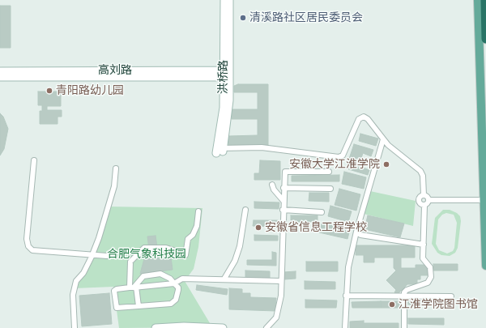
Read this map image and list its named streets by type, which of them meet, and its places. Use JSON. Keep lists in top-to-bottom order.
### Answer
{
  "streets": {
    "street": ["高刘路", "洪桥路"]
  },
  "crossings": [
    ["高刘路", "洪桥路"]
  ],
  "parks": ["合肥气象科技园"],
  "places": [
    "清溪路社区居民委员会",
    "青阳路幼儿园",
    "安徽大学江淮学院",
    "安徽省信息工程学校",
    "江淮学院图书馆"
  ]
}
